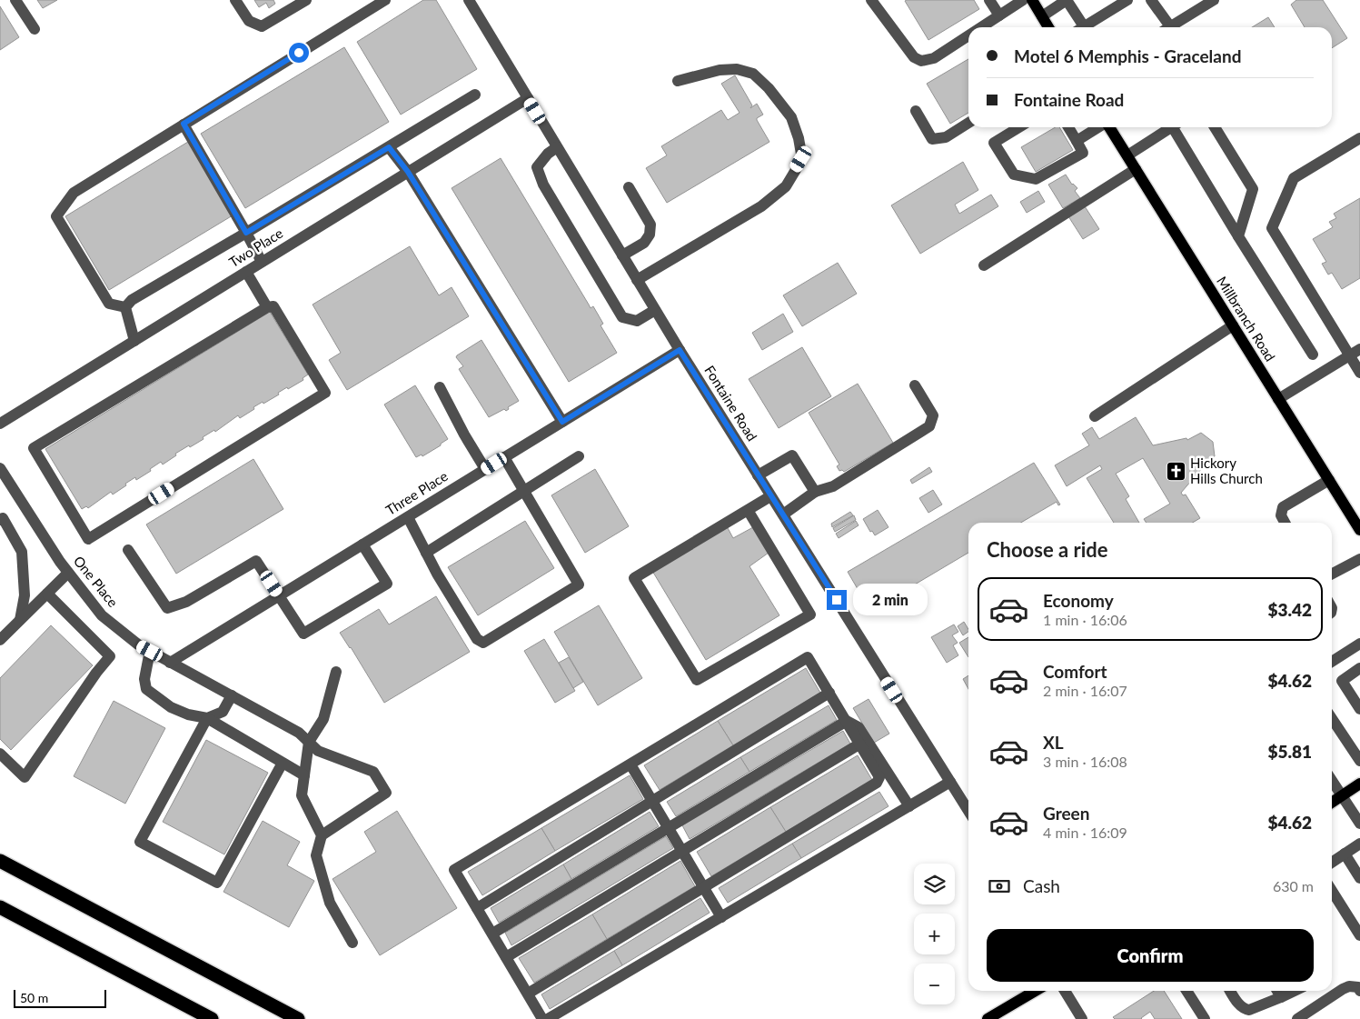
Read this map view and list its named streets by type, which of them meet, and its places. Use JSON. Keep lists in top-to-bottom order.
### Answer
{
  "streets": {
    "main road": ["Millbranch Road"],
    "street": [
      "Two Place",
      "Fontaine Road",
      "Three Place",
      "One Place"
    ]
  },
  "crossings": [
    ["Two Place", "Fontaine Road"],
    ["Fontaine Road", "Three Place"],
    ["Three Place", "One Place"]
  ],
  "places": {
    "church": ["Hickory Hills Church"]
  },
  "scale_bar": "50 m",
  "page": {
    "banner": ["Motel 6 Memphis - Graceland", "Fontaine Road"],
    "heading": "Choose a ride",
    "list": [
      {
        "name": "Economy",
        "note": "1 min · 16:06",
        "value": "$3.42"
      },
      {
        "name": "Comfort",
        "note": "2 min · 16:07",
        "value": "$4.62"
      },
      {
        "name": "XL",
        "note": "3 min · 16:08",
        "value": "$5.81"
      },
      {
        "name": "Green",
        "note": "4 min · 16:09",
        "value": "$4.62"
      }
    ],
    "bubble": "2 min",
    "pay": ["Cash", "630 m"],
    "map_buttons": ["+", "−"],
    "buttons": "Confirm",
    "scale": "50 m"
  }
}
